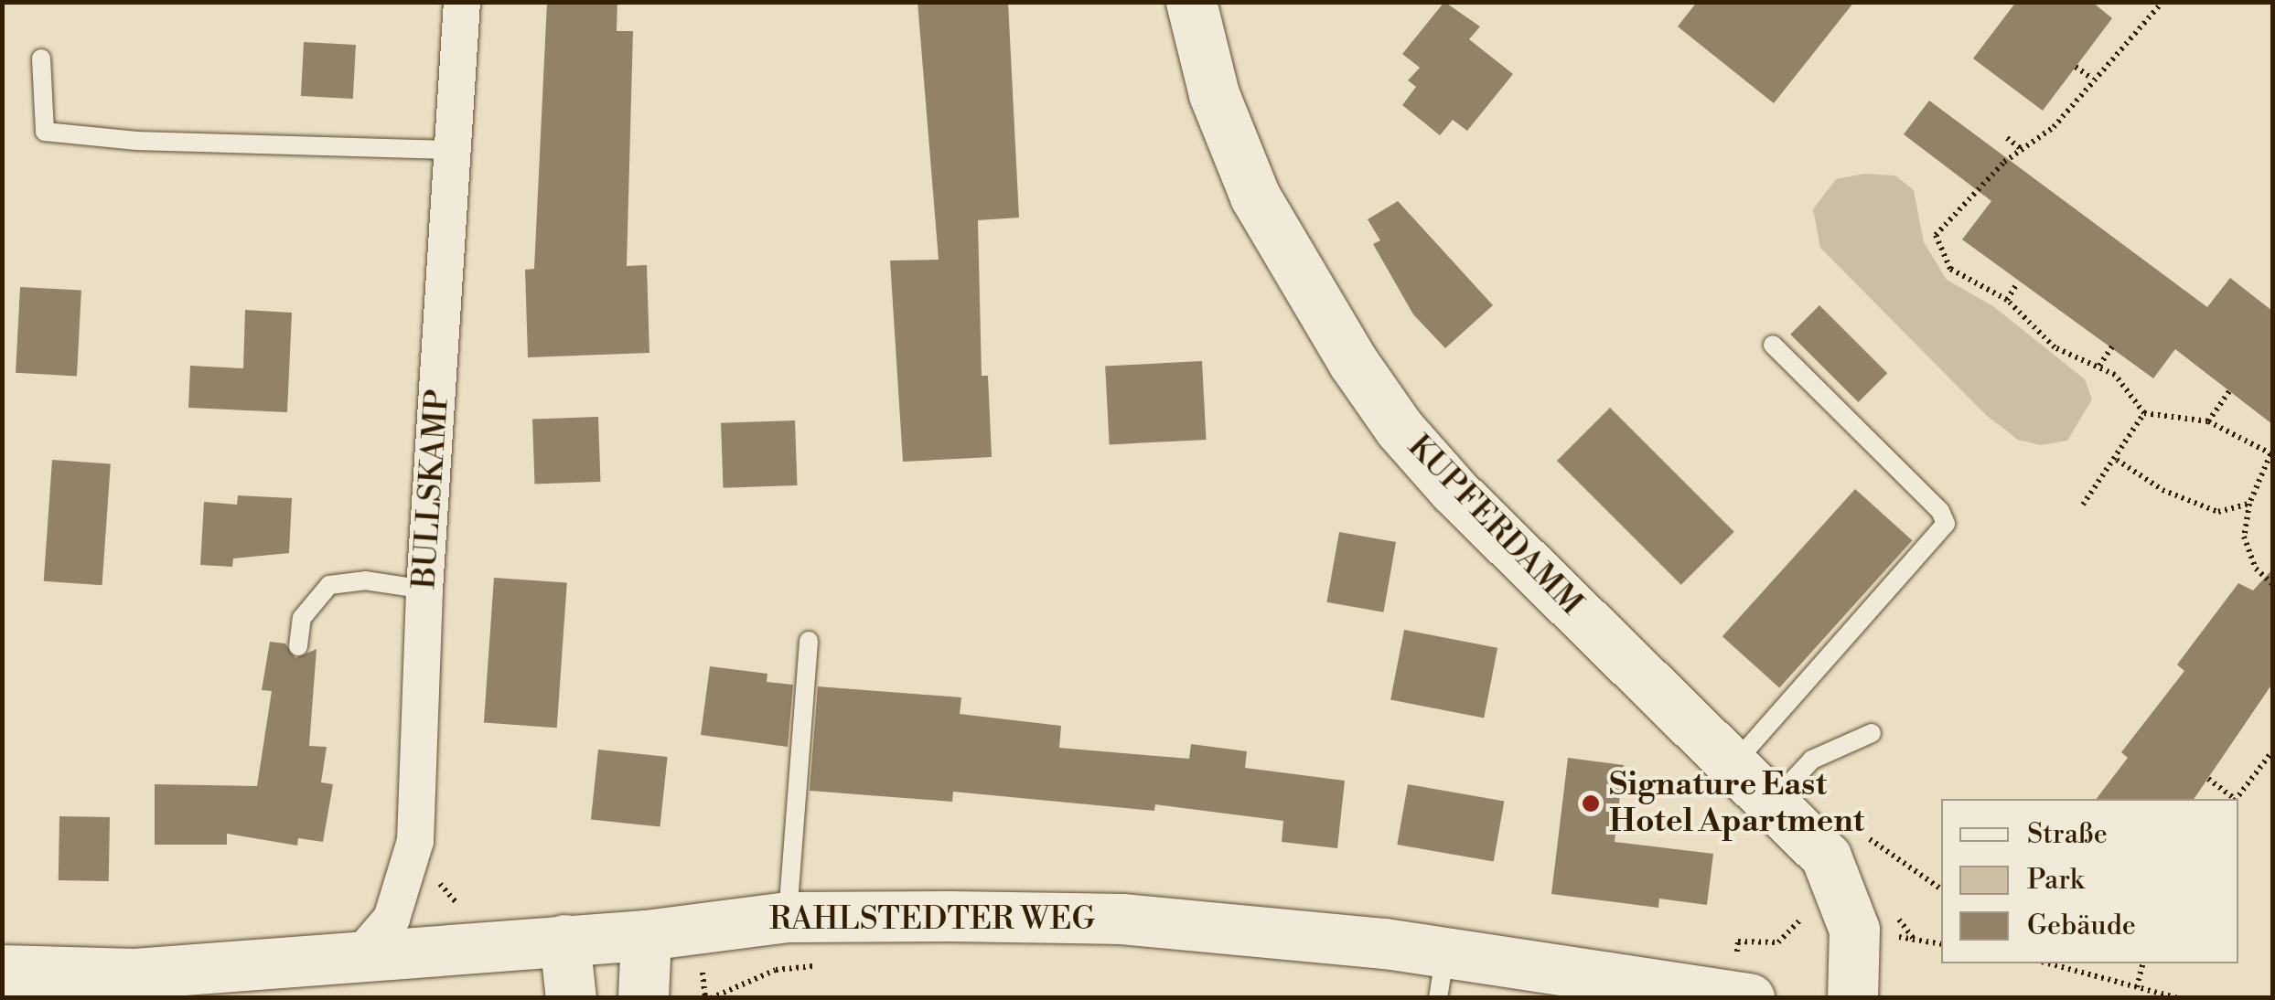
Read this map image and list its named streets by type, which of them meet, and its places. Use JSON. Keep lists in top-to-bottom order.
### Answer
{
  "streets": {
    "street": ["BULLSKAMP", "KUPFERDAMM", "RAHLSTEDTER WEG"]
  },
  "crossings": [
    ["BULLSKAMP", "RAHLSTEDTER WEG"]
  ],
  "places": ["Signature East Hotel Apartment"],
  "legend": ["Straße", "Park", "Gebäude"]
}
